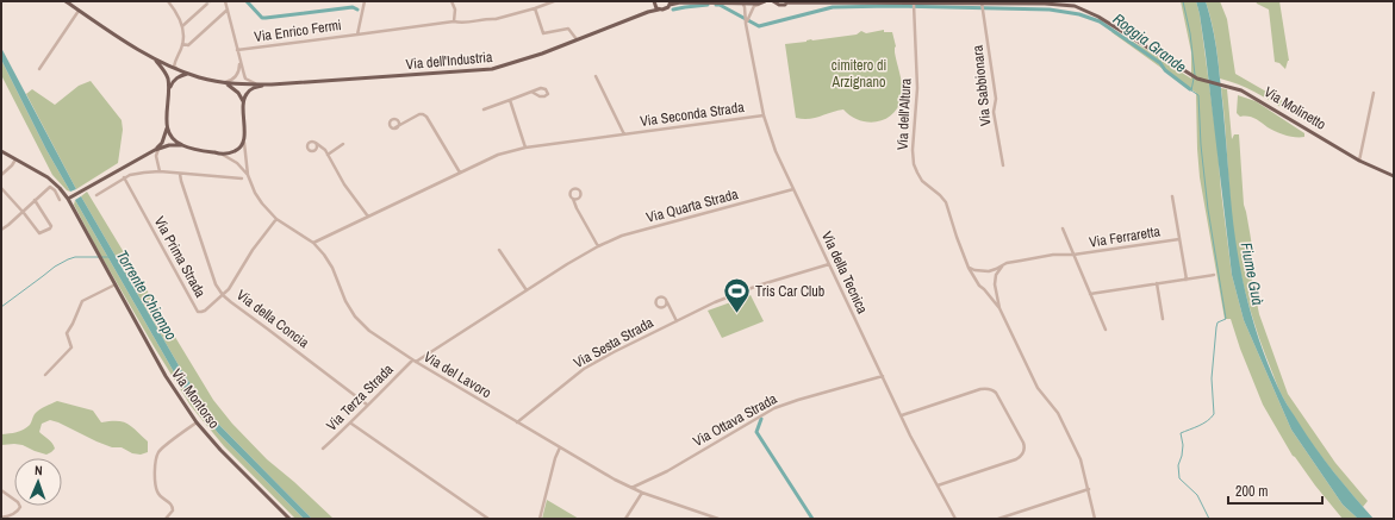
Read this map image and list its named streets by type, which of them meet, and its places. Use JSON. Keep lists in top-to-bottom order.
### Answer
{
  "streets": {
    "main road": ["Via dell'Industria", "Via Molinetto", "Via Montorso"],
    "street": [
      "Via Enrico Fermi",
      "Via Sabbionara",
      "Via Seconda Strada",
      "Via dell'Altura",
      "Via Quarta Strada",
      "Via Ferraretta",
      "Via Prima Strada",
      "Via della Tecnica",
      "Via della Concia",
      "Via Sesta Strada",
      "Via del Lavoro",
      "Via Terza Strada",
      "Via Ottava Strada"
    ]
  },
  "crossings": [
    ["Via dell'Industria", "Via della Tecnica"],
    ["Via dell'Industria", "Via del Lavoro"],
    ["Via Sabbionara", "Via Molinetto"],
    ["Via Molinetto", "Via dell'Altura"],
    ["Via Seconda Strada", "Via della Tecnica"],
    ["Via Seconda Strada", "Via del Lavoro"],
    ["Via dell'Altura", "Via Ferraretta"],
    ["Via Quarta Strada", "Via della Tecnica"],
    ["Via Quarta Strada", "Via del Lavoro"],
    ["Via Quarta Strada", "Via Terza Strada"],
    ["Via Prima Strada", "Via della Concia"],
    ["Via Prima Strada", "Via del Lavoro"],
    ["Via della Tecnica", "Via Sesta Strada"],
    ["Via della Tecnica", "Via Ottava Strada"],
    ["Via della Concia", "Via Terza Strada"],
    ["Via Sesta Strada", "Via del Lavoro"],
    ["Via del Lavoro", "Via Terza Strada"],
    ["Via del Lavoro", "Via Ottava Strada"]
  ],
  "water": ["Roggia Grande", "Fiume Guà", "Torrente Chiampo"],
  "parks": ["cimitero di Arzignano"],
  "places": {
    "sports": ["Tris Car Club"]
  },
  "scale_bar": "200 m",
  "north": "top"
}
